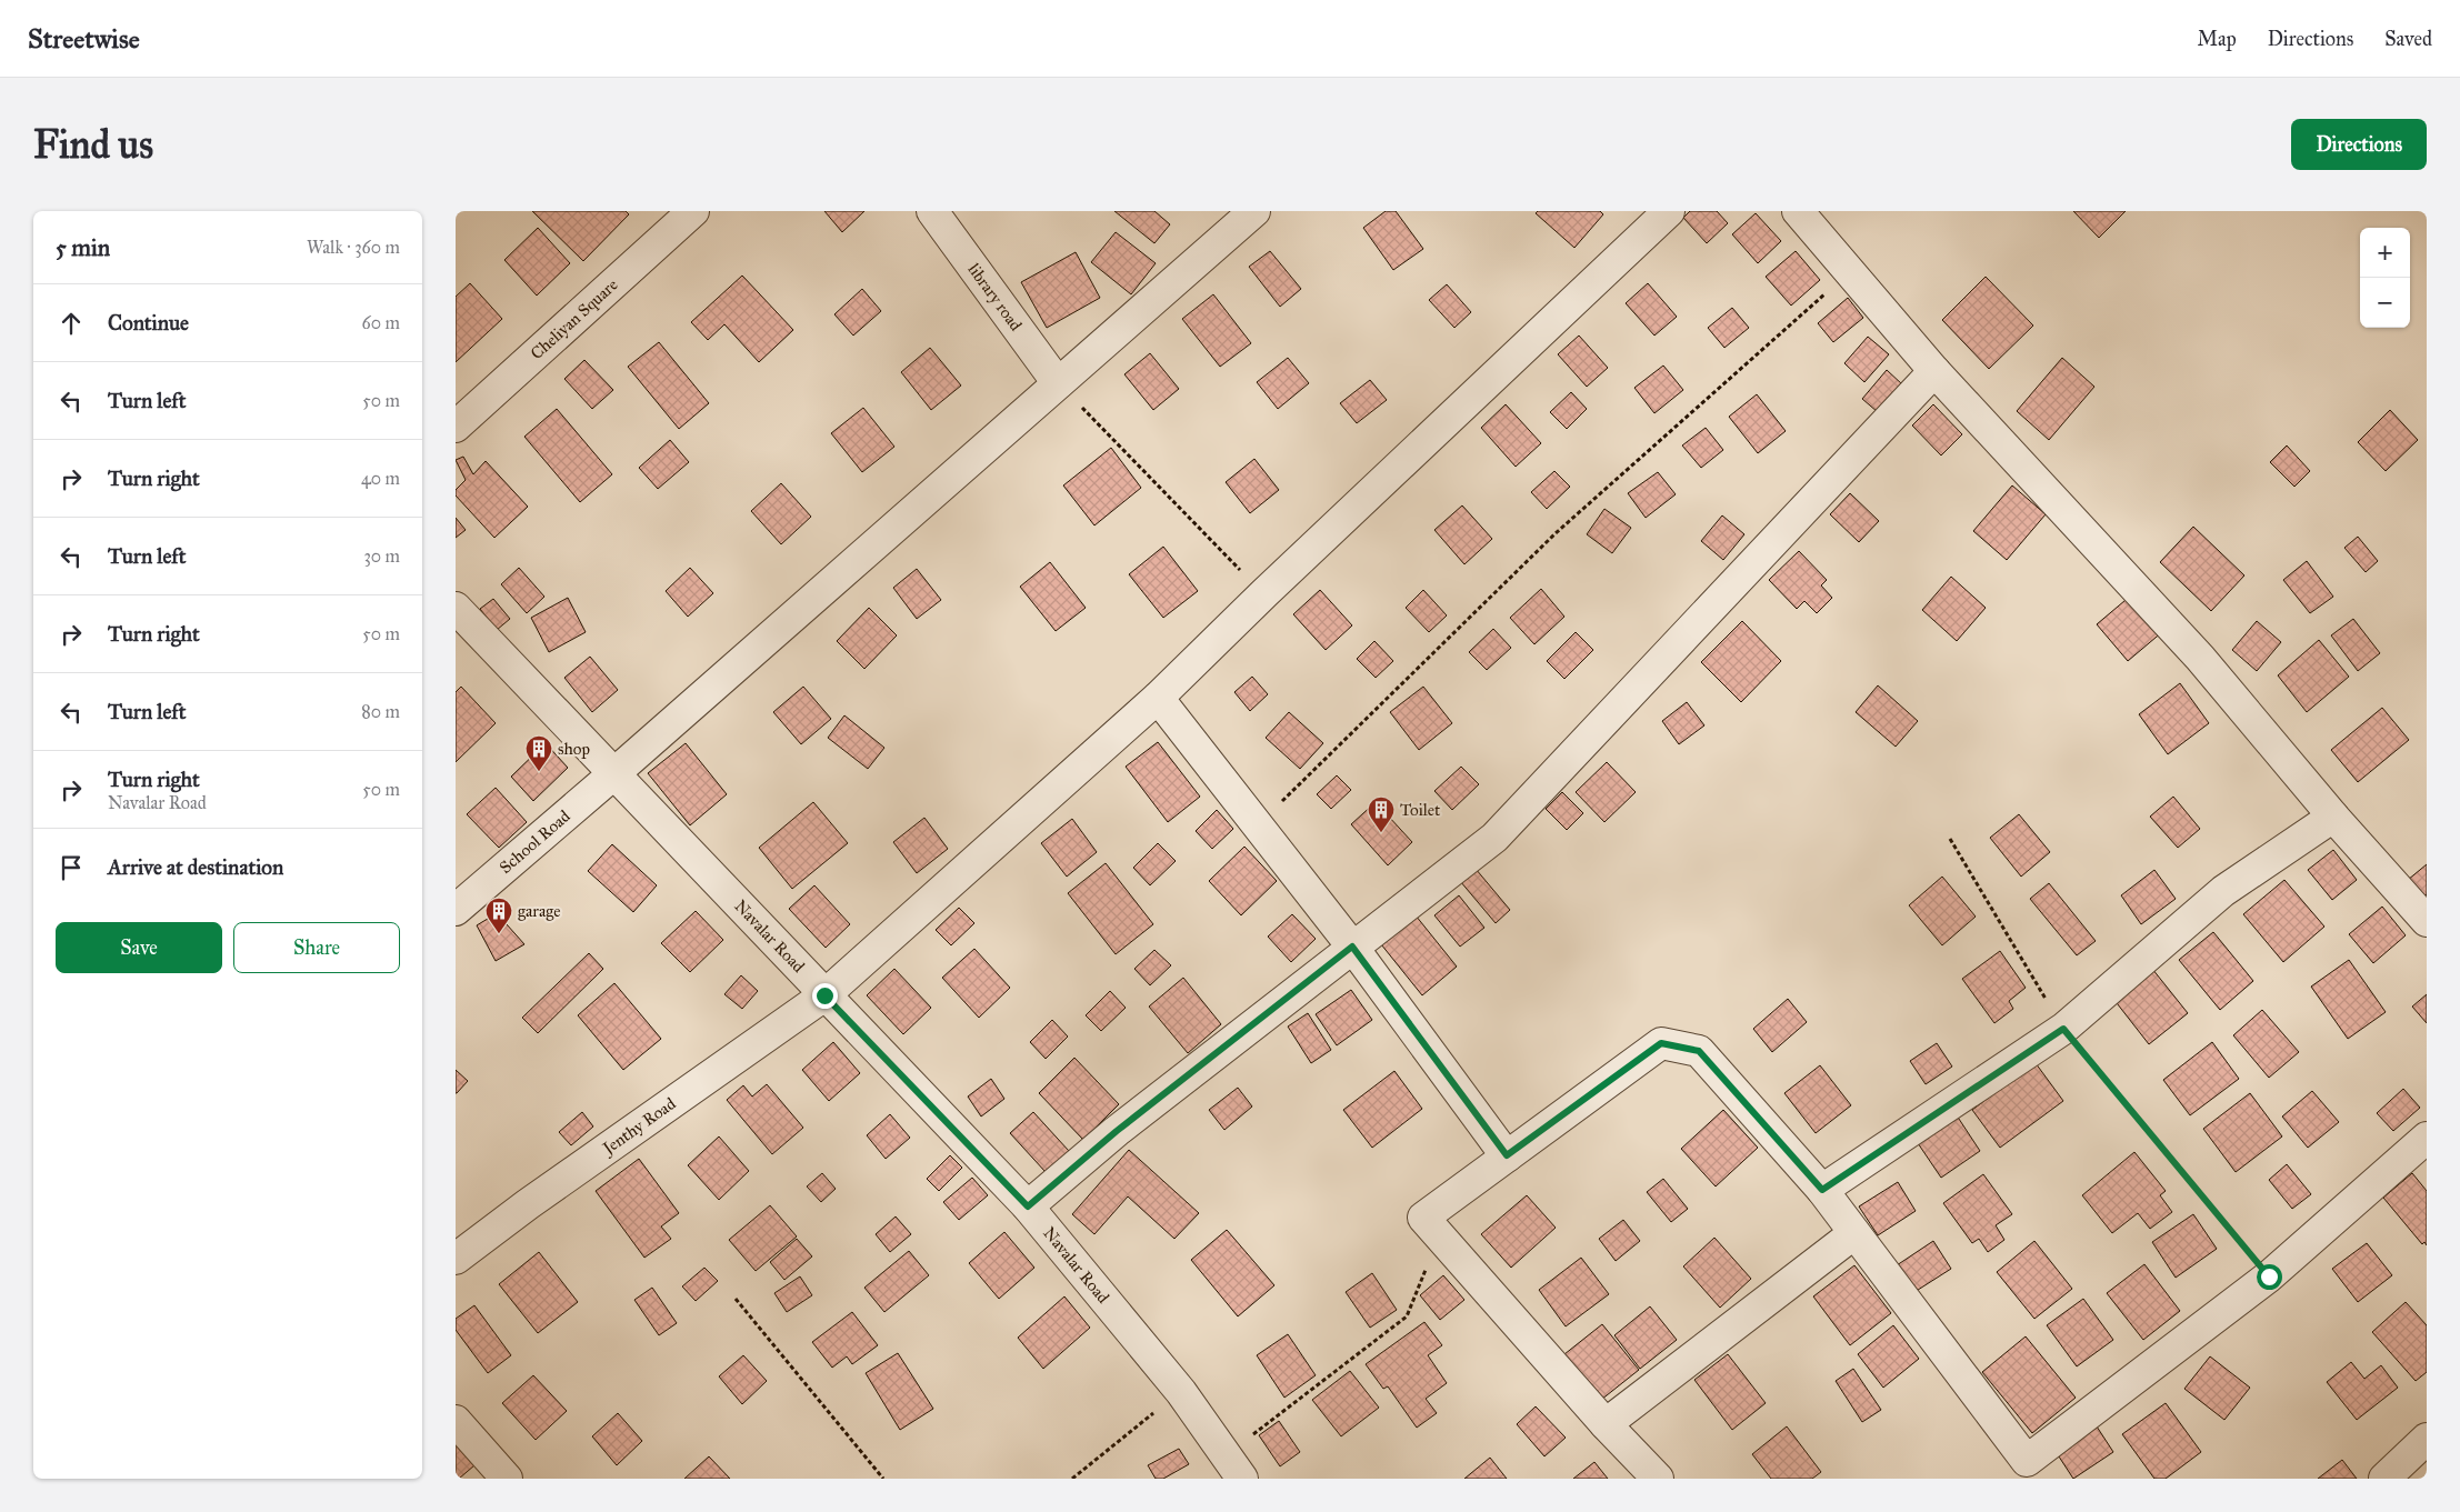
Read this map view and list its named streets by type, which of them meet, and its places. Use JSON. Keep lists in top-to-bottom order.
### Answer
{
  "streets": {
    "street": [
      "library road",
      "Cheliyan Square",
      "School Road",
      "Navalar Road",
      "Jenthy Road"
    ]
  },
  "crossings": [
    ["library road", "School Road"],
    ["School Road", "Navalar Road"],
    ["Navalar Road", "Jenthy Road"]
  ],
  "places": {
    "building": ["shop", "Toilet", "garage"]
  },
  "page": {
    "header": "Streetwise",
    "nav": ["Map", "Directions", "Saved"],
    "buttons": [
      "Directions",
      ["Save", "Share"]
    ],
    "title": "Find us",
    "heading": ["5 min", "Walk · 360 m"],
    "map_buttons": ["+", "−"],
    "list": [
      ["Continue", "60 m"],
      ["Turn left", "50 m"],
      ["Turn right", "40 m"],
      ["Turn left", "30 m"],
      ["Turn right", "50 m"],
      ["Turn left", "80 m"],
      ["Turn right", "Navalar Road", "50 m"],
      "Arrive at destination"
    ]
  }
}
